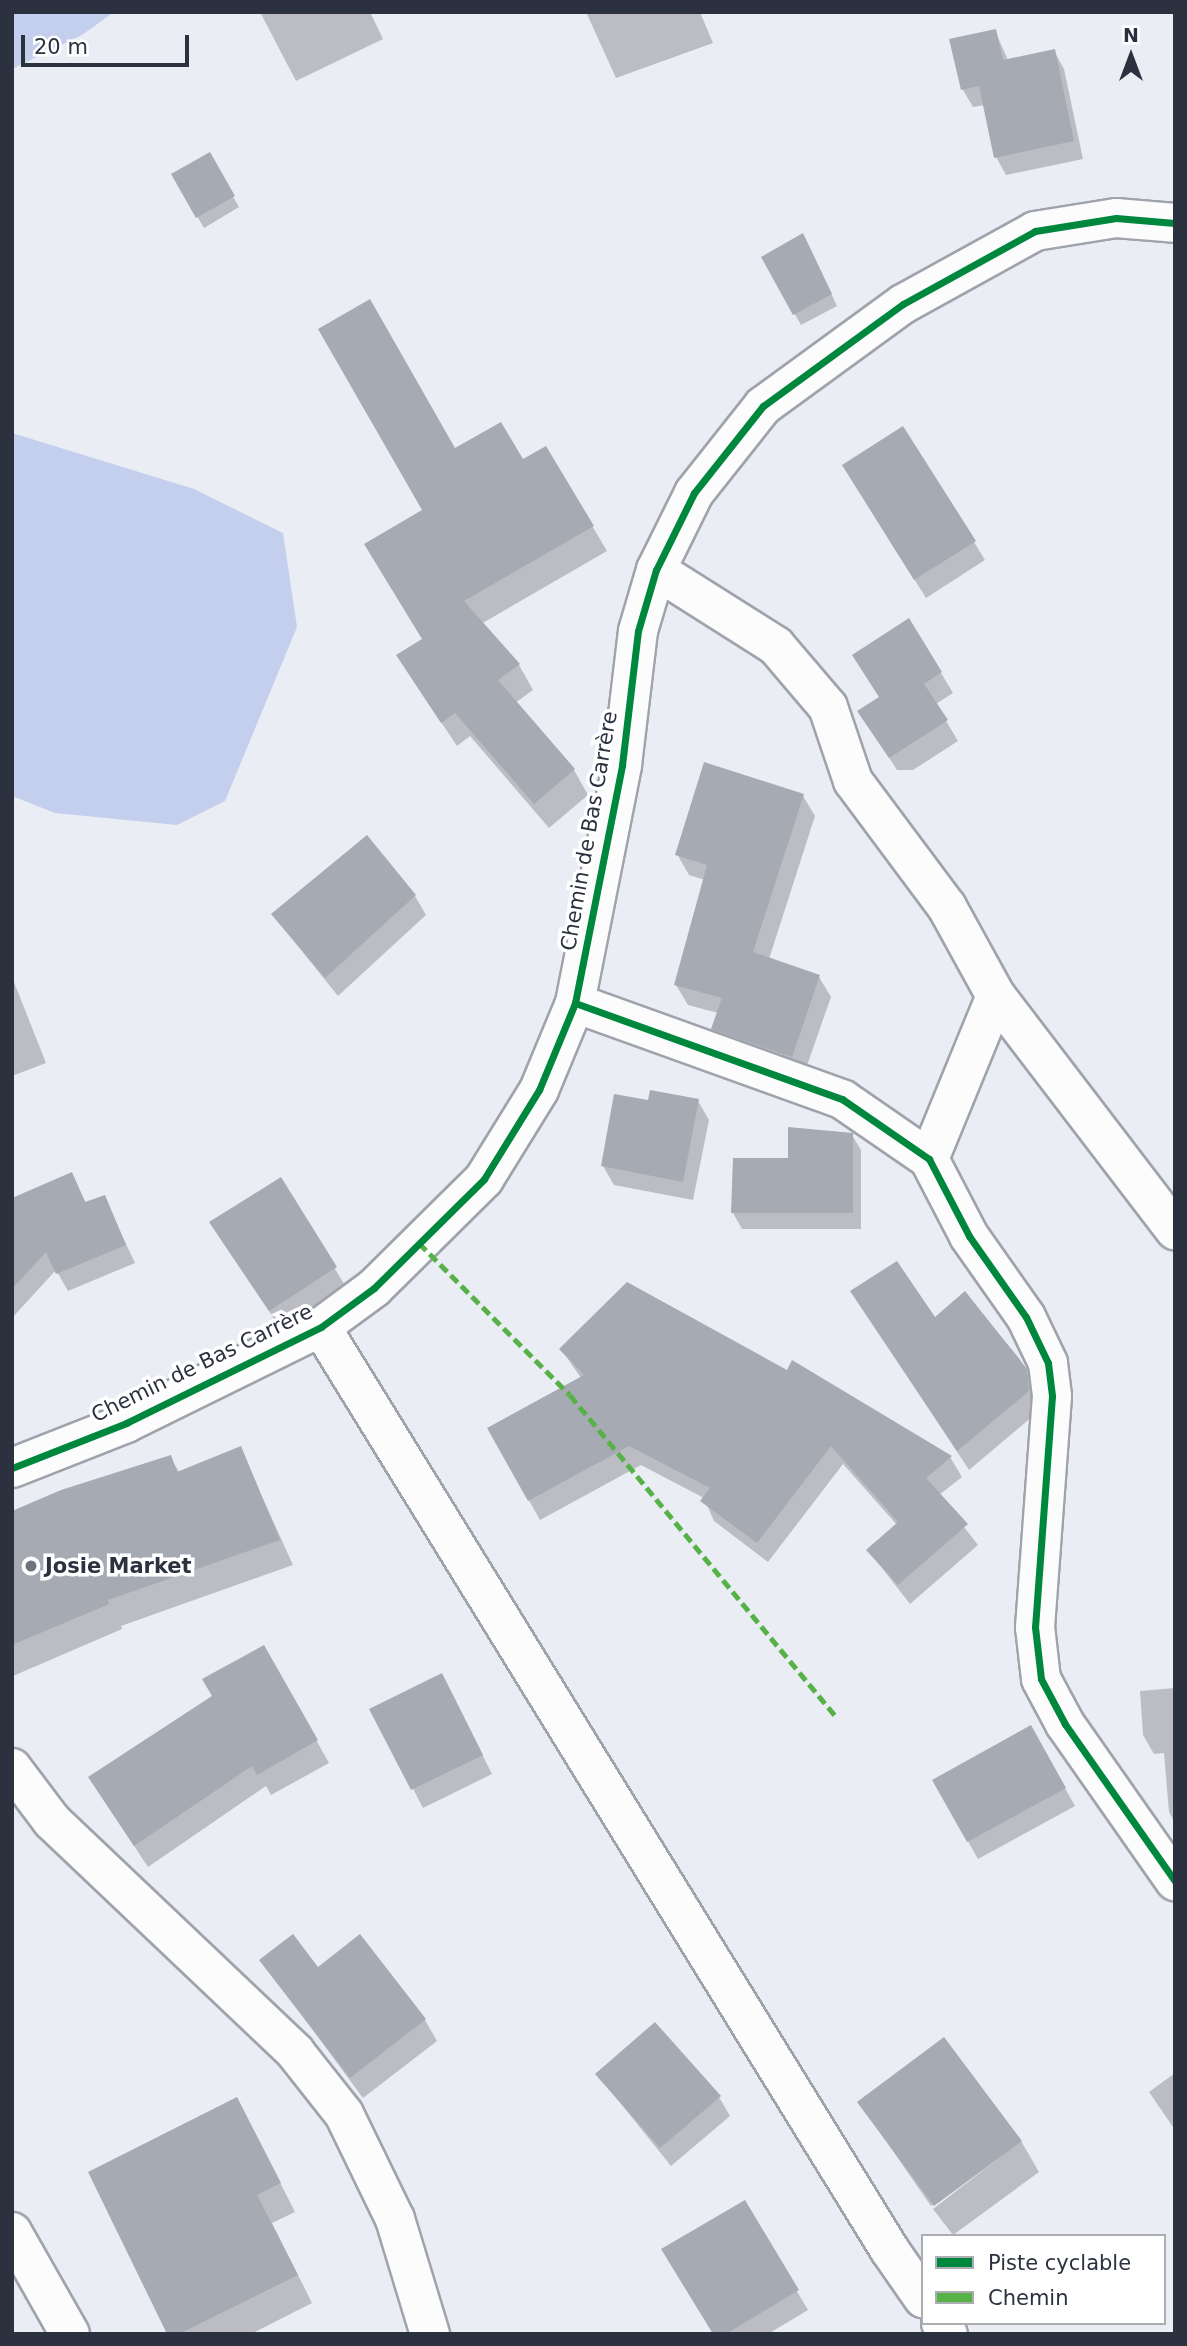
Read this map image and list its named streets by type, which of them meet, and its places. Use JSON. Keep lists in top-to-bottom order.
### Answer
{
  "streets": {
    "street": ["Chemin de Bas Carrère"]
  },
  "places": ["Josie Market"],
  "legend": ["Piste cyclable", "Chemin"],
  "scale_bar": "20 m",
  "north": "top"
}
